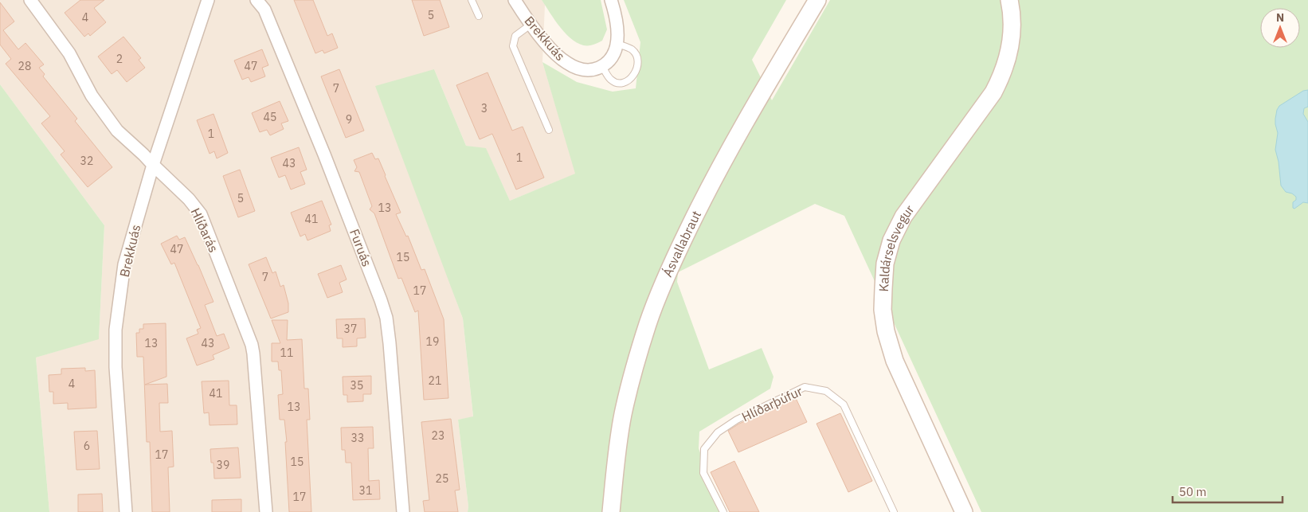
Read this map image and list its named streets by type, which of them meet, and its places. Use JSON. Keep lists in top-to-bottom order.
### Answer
{
  "streets": {
    "street": [
      "Brekkuás",
      "Hlíðarás",
      "Ásvallabraut",
      "Furuás",
      "Kaldárselsvegur"
    ],
    "lane": ["Hlíðarþúfur"]
  },
  "crossings": [
    ["Brekkuás", "Hlíðarás"]
  ],
  "house_numbers": [
    "5",
    "4",
    "2",
    "28",
    "47",
    "7",
    "3",
    "45",
    "9",
    "1",
    "1",
    "32",
    "43",
    "5",
    "13",
    "41",
    "47",
    "15",
    "7",
    "17",
    "37",
    "19",
    "13",
    "43",
    "11",
    "21",
    "4",
    "35",
    "41",
    "13",
    "23",
    "33",
    "6",
    "17",
    "15",
    "39",
    "25",
    "31",
    "17"
  ],
  "scale_bar": "50 m",
  "north": "top"
}
